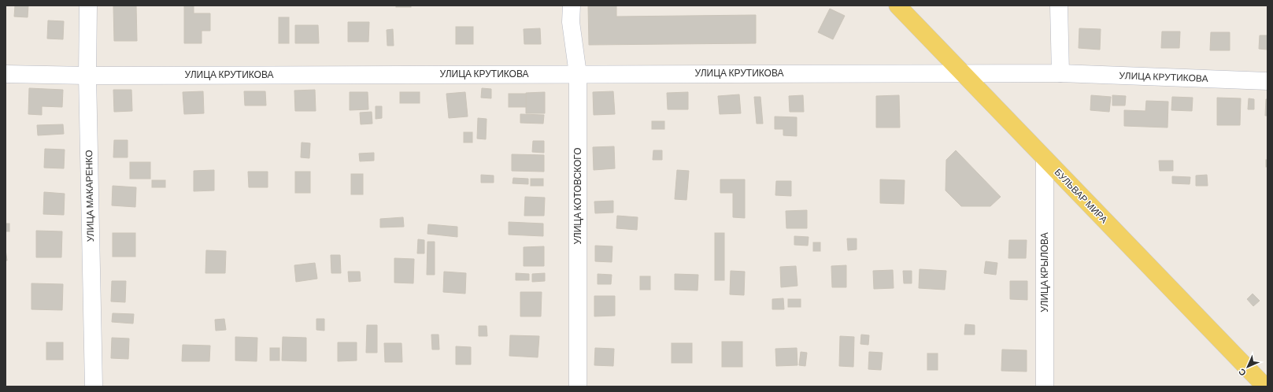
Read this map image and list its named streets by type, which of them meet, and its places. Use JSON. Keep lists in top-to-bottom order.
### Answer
{
  "streets": {
    "main road": ["БУЛЬВАР МИРА"],
    "street": [
      "УЛИЦА КРУТИКОВА",
      "УЛИЦА МАКАРЕНКО",
      "УЛИЦА КОТОВСКОГО",
      "УЛИЦА КРЫЛОВА"
    ]
  },
  "crossings": [
    ["УЛИЦА КРУТИКОВА", "УЛИЦА МАКАРЕНКО"],
    ["УЛИЦА КРУТИКОВА", "УЛИЦА КОТОВСКОГО"],
    ["УЛИЦА КРУТИКОВА", "БУЛЬВАР МИРА"],
    ["БУЛЬВАР МИРА", "УЛИЦА КРЫЛОВА"]
  ],
  "north": "bottom left"
}
